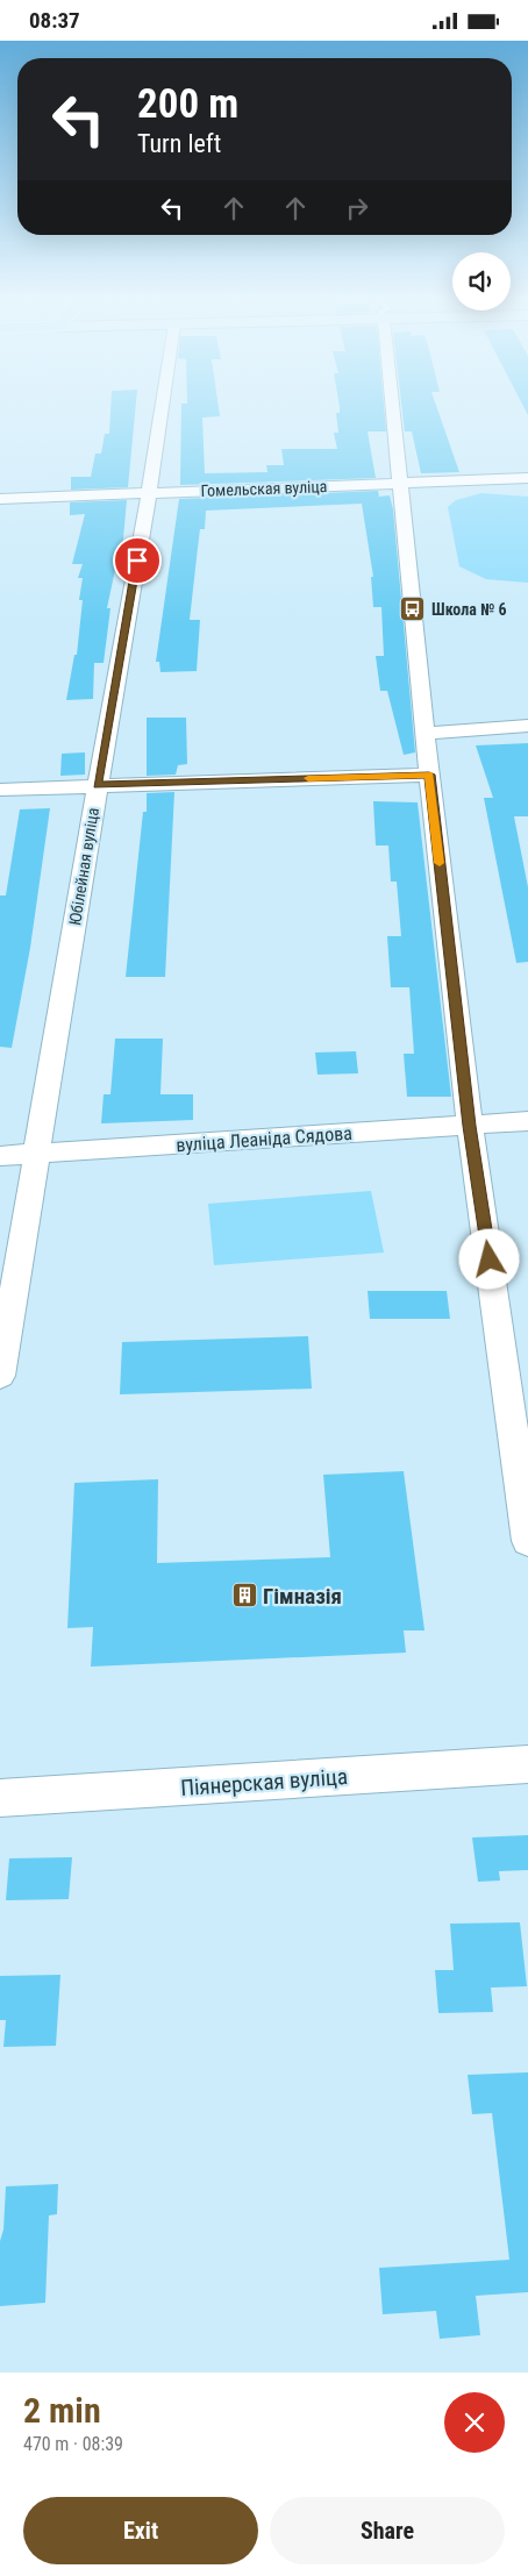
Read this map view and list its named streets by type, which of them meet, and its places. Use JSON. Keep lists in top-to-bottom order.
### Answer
{
  "streets": {
    "street": [
      "Гомельская вуліца",
      "Юбілейная вуліца",
      "вуліца Леаніда Сядова",
      "Піянерская вуліца"
    ]
  },
  "crossings": [
    ["Гомельская вуліца", "Юбілейная вуліца"],
    ["Юбілейная вуліца", "вуліца Леаніда Сядова"]
  ],
  "places": {
    "bus stop": ["Школа № 6"],
    "building": ["Гімназія"]
  },
  "page": {
    "status": "08:37",
    "turn": ["200 m", "Turn left"],
    "heading": ["2 min", "470 m · 08:39"],
    "buttons": ["Exit", "Share"]
  }
}
